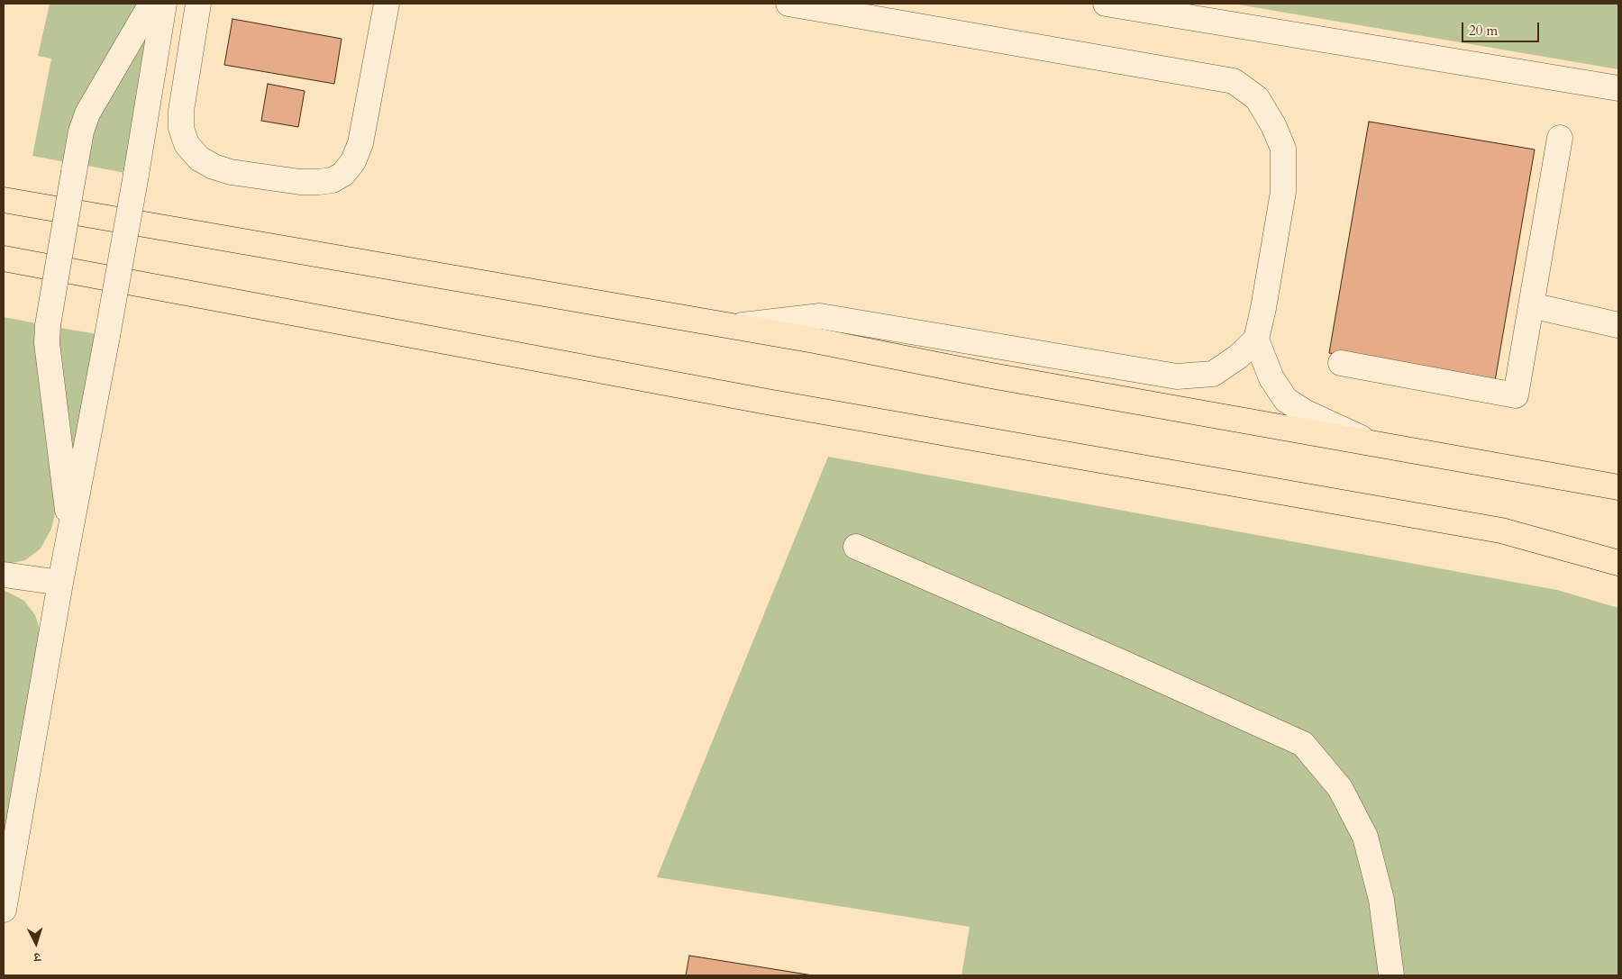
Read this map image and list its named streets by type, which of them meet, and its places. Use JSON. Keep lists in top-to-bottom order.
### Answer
{
  "scale_bar": "20 m",
  "north": "bottom"
}
